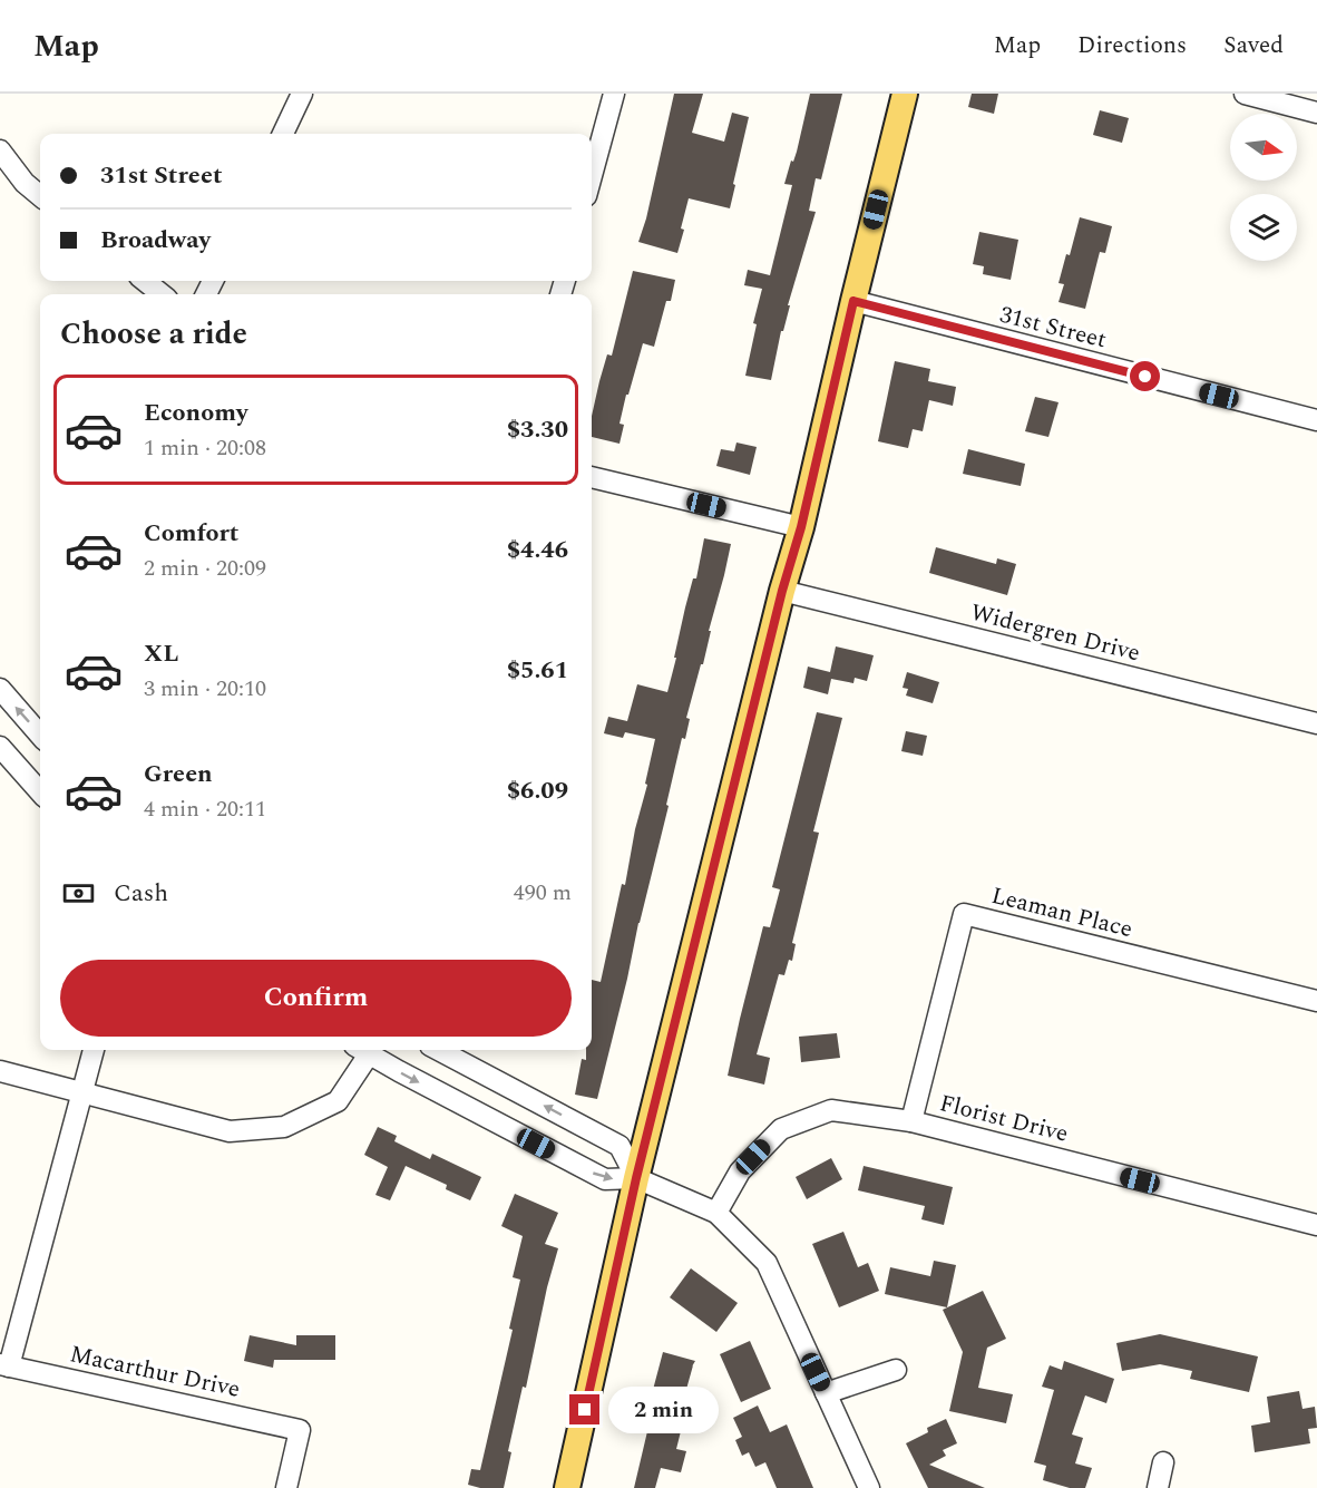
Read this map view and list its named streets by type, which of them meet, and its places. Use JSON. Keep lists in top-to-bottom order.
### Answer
{
  "streets": {
    "street": [
      "31st Street",
      "Widergren Drive",
      "Leaman Place",
      "Florist Drive",
      "Macarthur Drive"
    ]
  },
  "crossings": [
    ["Leaman Place", "Florist Drive"]
  ],
  "north": "right",
  "page": {
    "header": "Map",
    "nav": ["Map", "Directions", "Saved"],
    "banner": ["31st Street", "Broadway"],
    "heading": "Choose a ride",
    "list": [
      {
        "name": "Economy",
        "note": "1 min · 20:08",
        "value": "$3.30"
      },
      {
        "name": "Comfort",
        "note": "2 min · 20:09",
        "value": "$4.46"
      },
      {
        "name": "XL",
        "note": "3 min · 20:10",
        "value": "$5.61"
      },
      {
        "name": "Green",
        "note": "4 min · 20:11",
        "value": "$6.09"
      }
    ],
    "pay": ["Cash", "490 m"],
    "buttons": "Confirm",
    "bubble": "2 min"
  }
}
